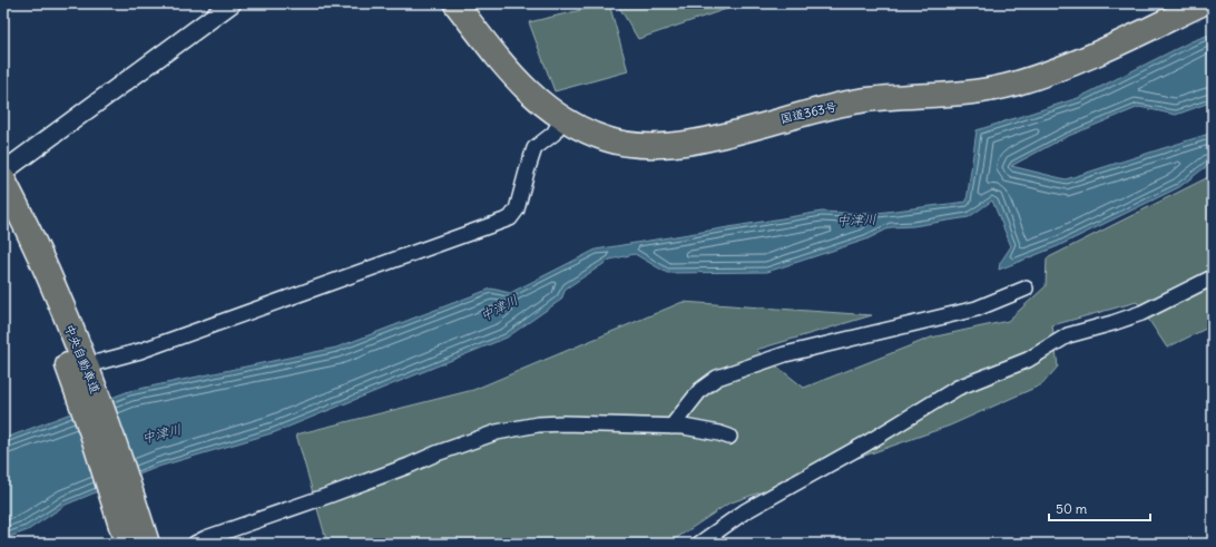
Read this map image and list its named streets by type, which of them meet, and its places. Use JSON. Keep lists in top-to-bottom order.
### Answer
{
  "streets": {
    "highway": ["国道363号", "中央自動車道"]
  },
  "water": ["中津川"],
  "scale_bar": "50 m"
}
